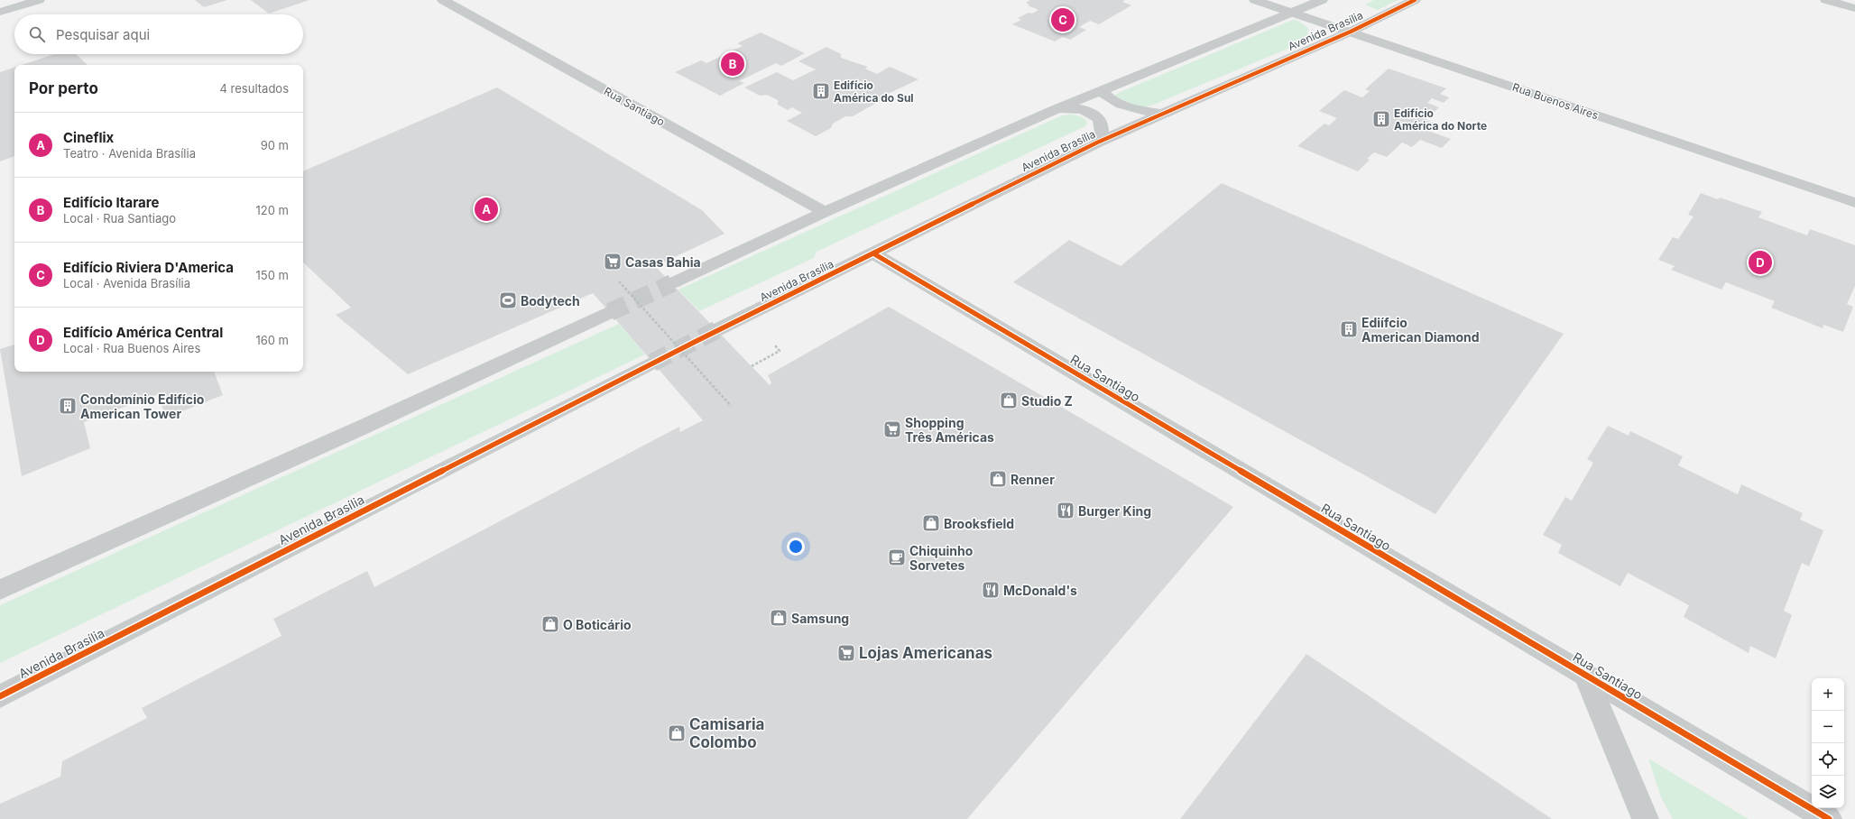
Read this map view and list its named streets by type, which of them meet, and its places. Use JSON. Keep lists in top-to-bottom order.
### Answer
{
  "streets": {
    "street": ["Avenida Brasília", "Rua Buenos Aires", "Rua Santiago"]
  },
  "crossings": [
    ["Avenida Brasília", "Rua Buenos Aires"],
    ["Avenida Brasília", "Rua Santiago"]
  ],
  "places": {
    "building": [
      "Edifício América do Sul",
      "Edifício América do Norte",
      "Ediífcio American Diamond",
      "Condomínio Edifício American Tower"
    ],
    "supermarket": ["Casas Bahia", "Shopping Três Américas", "Lojas Americanas"],
    "sports": ["Bodytech"],
    "shop": [
      "Studio Z",
      "Renner",
      "Brooksfield",
      "Samsung",
      "O Boticário",
      "Camisaria Colombo"
    ],
    "restaurant": ["Burger King", "McDonald's"],
    "cafe": ["Chiquinho Sorvetes"]
  },
  "page": {
    "pins": [
      "C",
      "B",
      "A",
      "D"
    ],
    "search": "Pesquisar aqui",
    "heading": ["Por perto", "4 resultados"],
    "list": [
      {
        "mark": "A",
        "name": "Cineflix",
        "note": "Teatro · Avenida Brasília",
        "value": "90 m"
      },
      {
        "mark": "B",
        "name": "Edifício Itarare",
        "note": "Local · Rua Santiago",
        "value": "120 m"
      },
      {
        "mark": "C",
        "name": "Edifício Riviera D'America",
        "note": "Local · Avenida Brasília",
        "value": "150 m"
      },
      {
        "mark": "D",
        "name": "Edifício América Central",
        "note": "Local · Rua Buenos Aires",
        "value": "160 m"
      }
    ],
    "map_buttons": ["+", "−"]
  }
}
